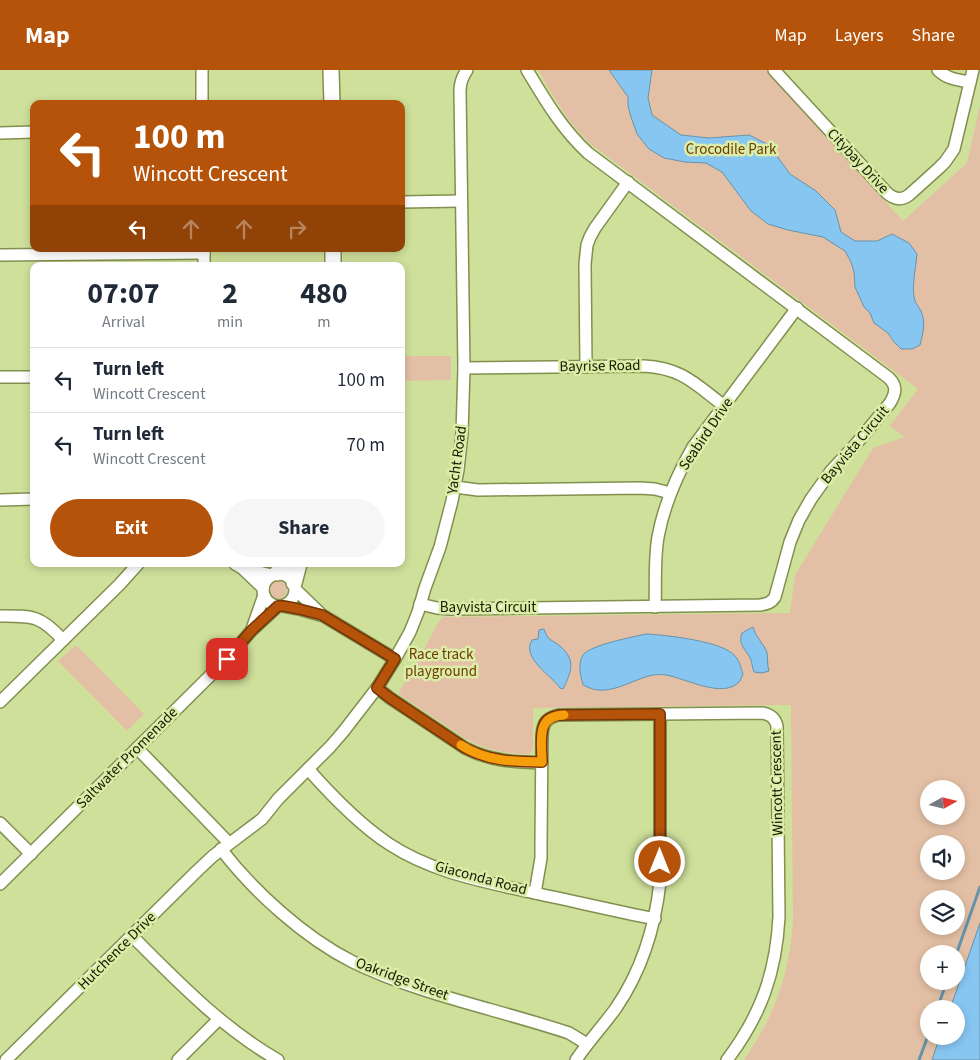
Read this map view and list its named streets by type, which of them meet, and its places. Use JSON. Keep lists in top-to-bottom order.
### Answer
{
  "streets": {
    "street": [
      "Citybay Drive",
      "Bayrise Road",
      "Seabird Drive",
      "Bayvista Circuit",
      "Yacht Road",
      "Saltwater Promenade",
      "Wincott Crescent",
      "Giaconda Road",
      "Hutchence Drive",
      "Oakridge Street"
    ]
  },
  "crossings": [
    ["Bayrise Road", "Seabird Drive"],
    ["Bayrise Road", "Yacht Road"],
    ["Seabird Drive", "Bayvista Circuit"],
    ["Bayvista Circuit", "Yacht Road"],
    ["Yacht Road", "Giaconda Road"],
    ["Yacht Road", "Hutchence Drive"],
    ["Yacht Road", "Oakridge Street"],
    ["Saltwater Promenade", "Oakridge Street"],
    ["Wincott Crescent", "Giaconda Road"],
    ["Hutchence Drive", "Oakridge Street"]
  ],
  "parks": ["Crocodile Park", "Race track playground"],
  "north": "right",
  "page": {
    "header": "Map",
    "nav": ["Map", "Layers", "Share"],
    "turn": ["100 m", "Wincott Crescent"],
    "eta": [
      "07:07",
      "Arrival",
      "2",
      "min",
      "480",
      "m"
    ],
    "list": [
      {
        "name": "Turn left",
        "note": "Wincott Crescent",
        "value": "100 m"
      },
      {
        "name": "Turn left",
        "note": "Wincott Crescent",
        "value": "70 m"
      }
    ],
    "buttons": ["Exit", "Share"],
    "map_buttons": ["+", "−"]
  }
}
